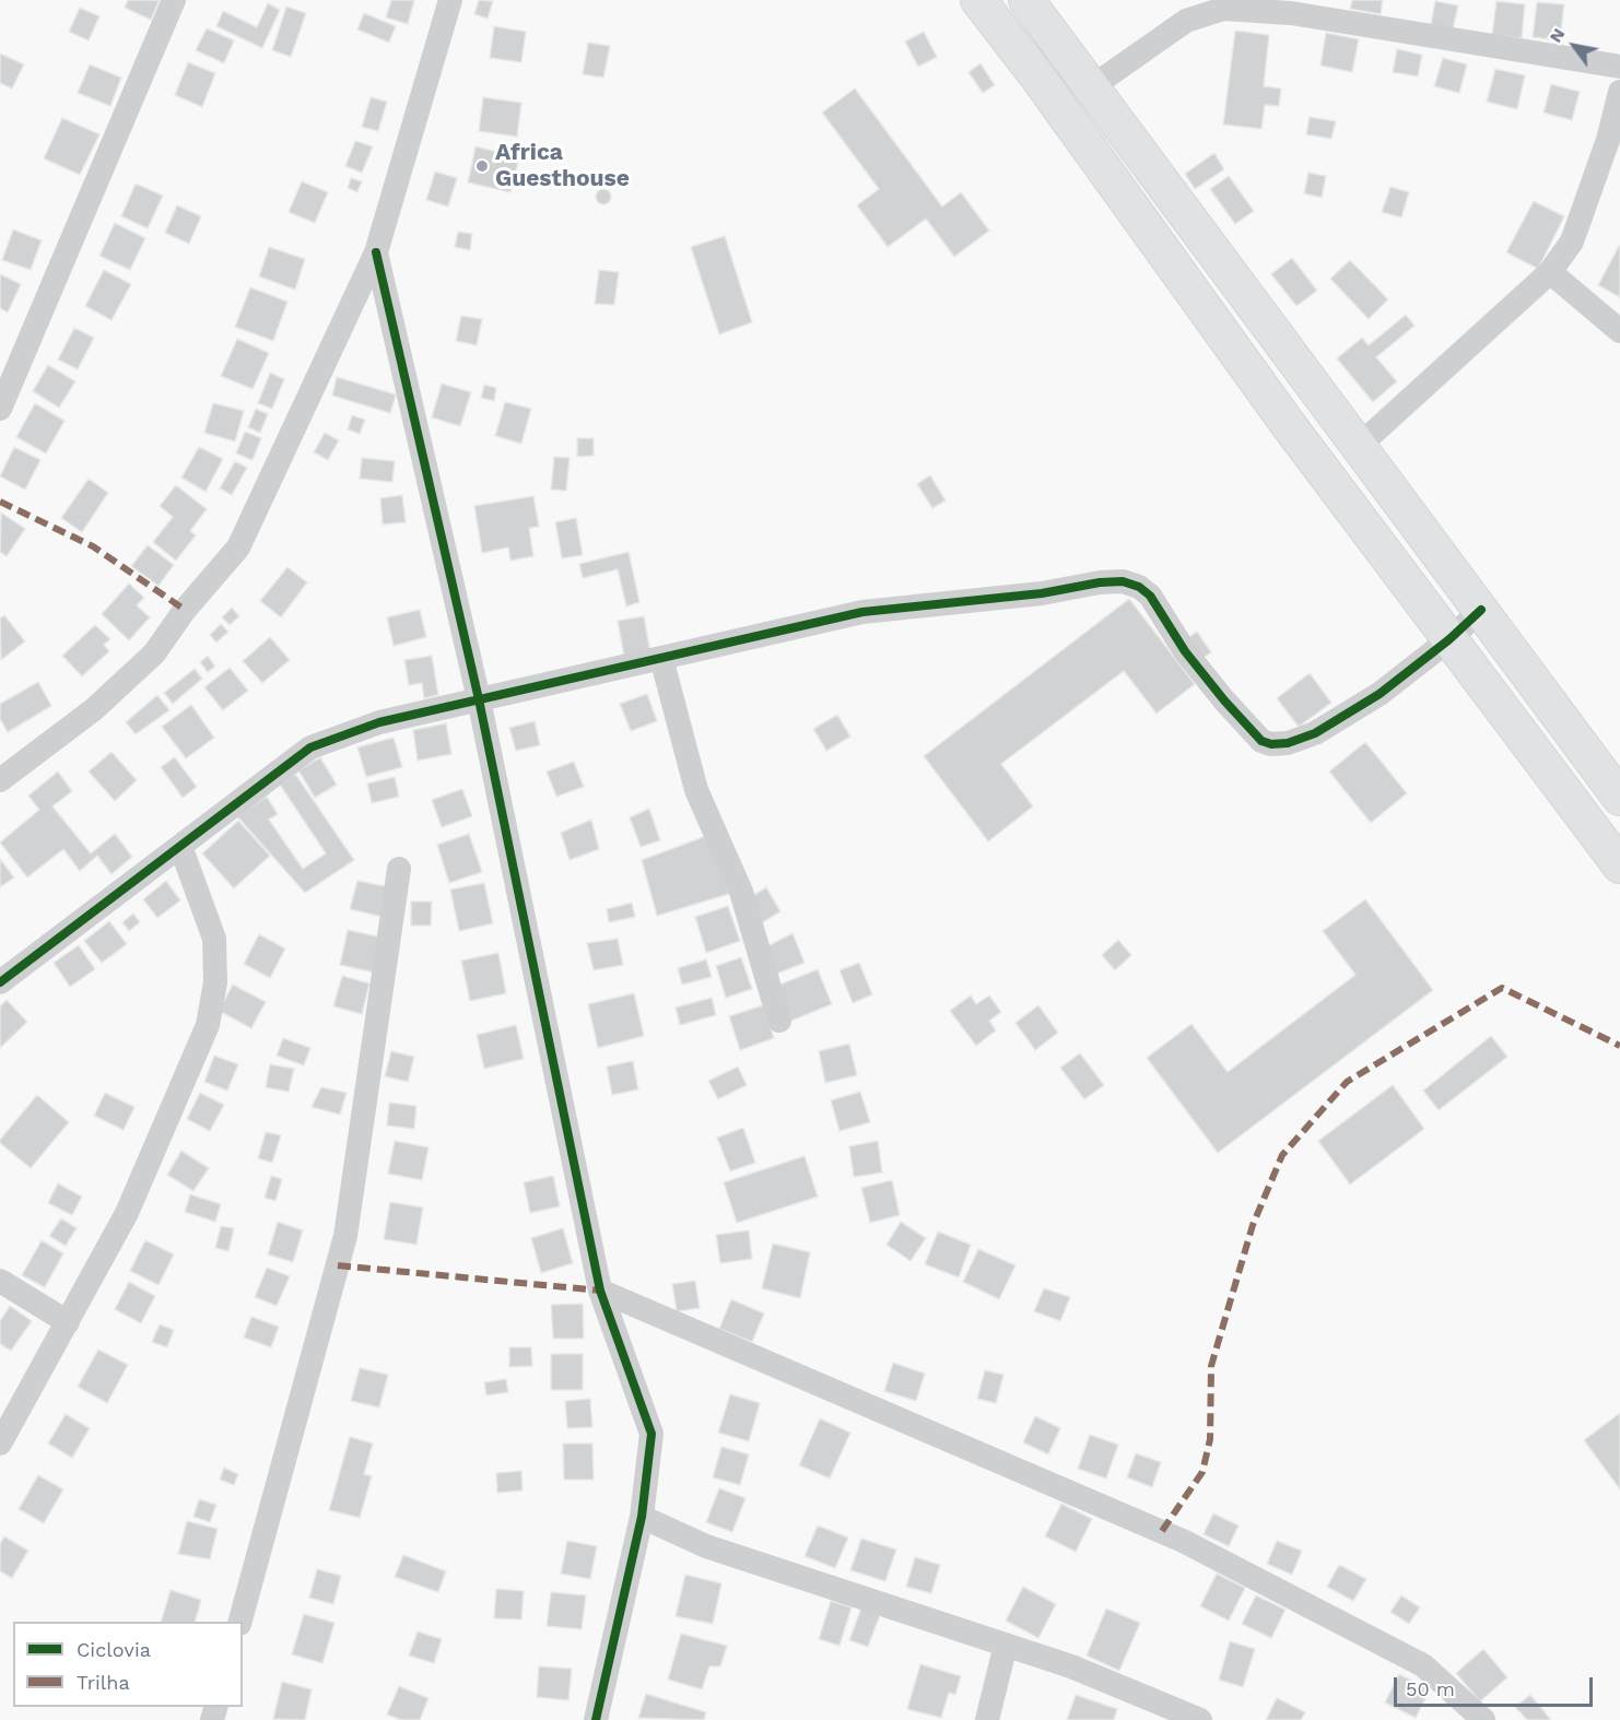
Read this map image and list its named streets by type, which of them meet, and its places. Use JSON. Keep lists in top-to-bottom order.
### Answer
{
  "places": ["Africa Guesthouse"],
  "legend": ["Ciclovia", "Trilha"],
  "scale_bar": "50 m",
  "north": "top left"
}
